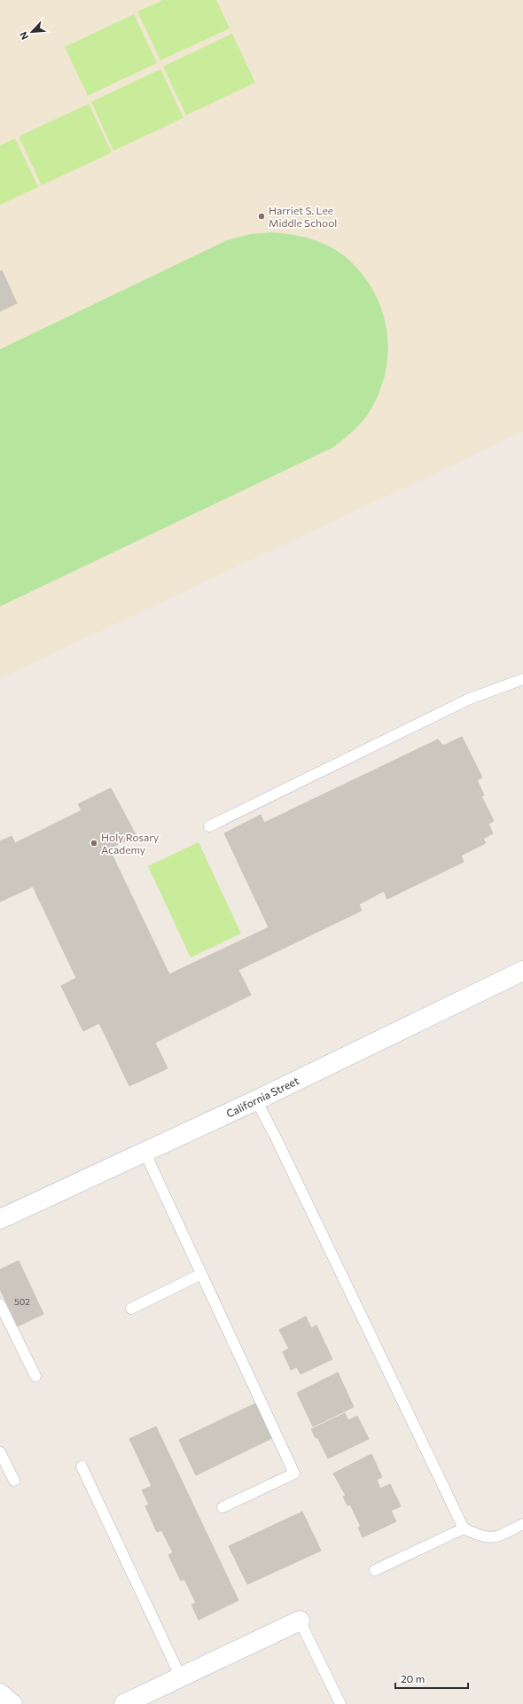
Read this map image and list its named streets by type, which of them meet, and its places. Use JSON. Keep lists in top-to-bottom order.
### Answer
{
  "streets": {
    "street": ["California Street"]
  },
  "places": ["Harriet S. Lee Middle School", "Holy Rosary Academy"],
  "house_numbers": ["502"],
  "scale_bar": "20 m",
  "north": "bottom left"
}
